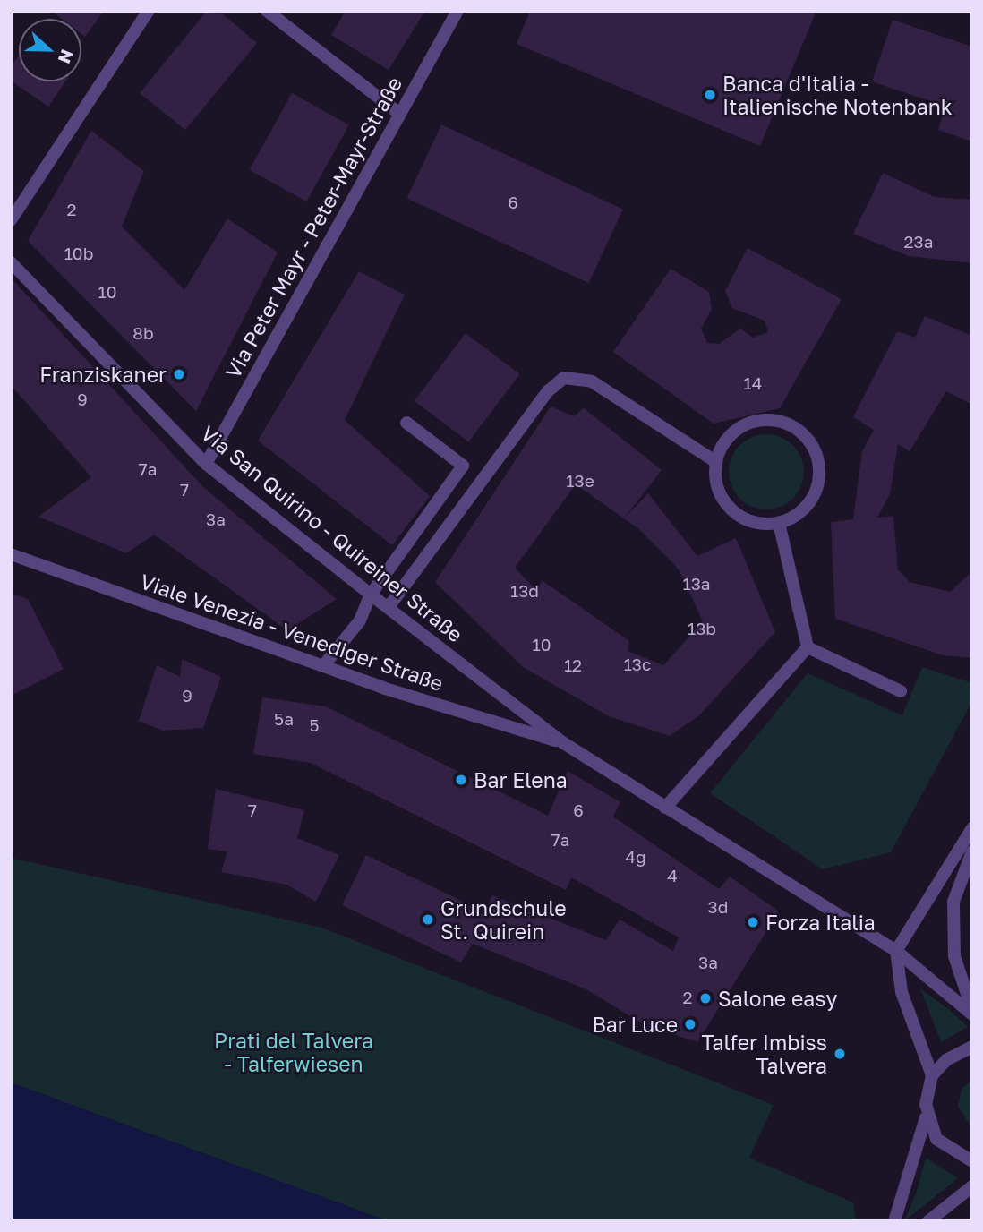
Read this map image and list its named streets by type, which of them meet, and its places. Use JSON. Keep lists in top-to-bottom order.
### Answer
{
  "streets": {
    "street": ["Via Peter Mayr - Peter-Mayr-Straße", "Via San Quirino - Quireiner Straße", "Viale Venezia - Venediger Straße"]
  },
  "crossings": [
    ["Via Peter Mayr - Peter-Mayr-Straße", "Via San Quirino - Quireiner Straße"],
    ["Via San Quirino - Quireiner Straße", "Viale Venezia - Venediger Straße"]
  ],
  "parks": ["Prati del Talvera - Talferwiesen"],
  "places": [
    "Banca d'Italia - Italienische Notenbank",
    "Franziskaner",
    "Bar Elena",
    "Grundschule St. Quirein",
    "Forza Italia",
    "Salone easy",
    "Bar Luce",
    "Talfer Imbiss Talvera"
  ],
  "house_numbers": [
    "6",
    "2",
    "23a",
    "10b",
    "10",
    "8b",
    "14",
    "9",
    "7a",
    "13e",
    "7",
    "3a",
    "13a",
    "13d",
    "13b",
    "10",
    "13c",
    "12",
    "9",
    "5a",
    "5",
    "7",
    "6",
    "7a",
    "4g",
    "4",
    "3d",
    "3a",
    "2"
  ],
  "north": "right"
}
